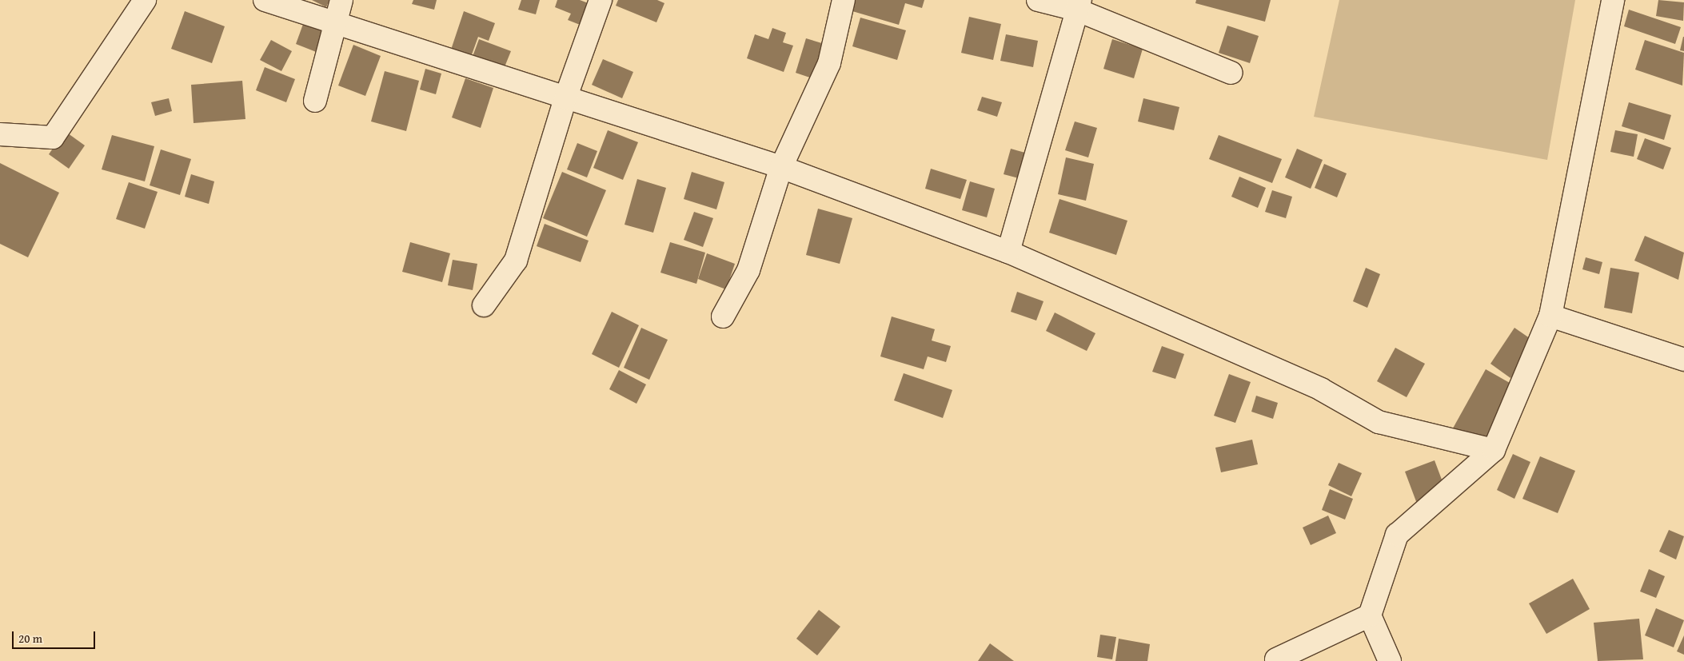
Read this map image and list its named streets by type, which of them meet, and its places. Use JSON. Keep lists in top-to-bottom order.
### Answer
{
  "scale_bar": "20 m"
}
